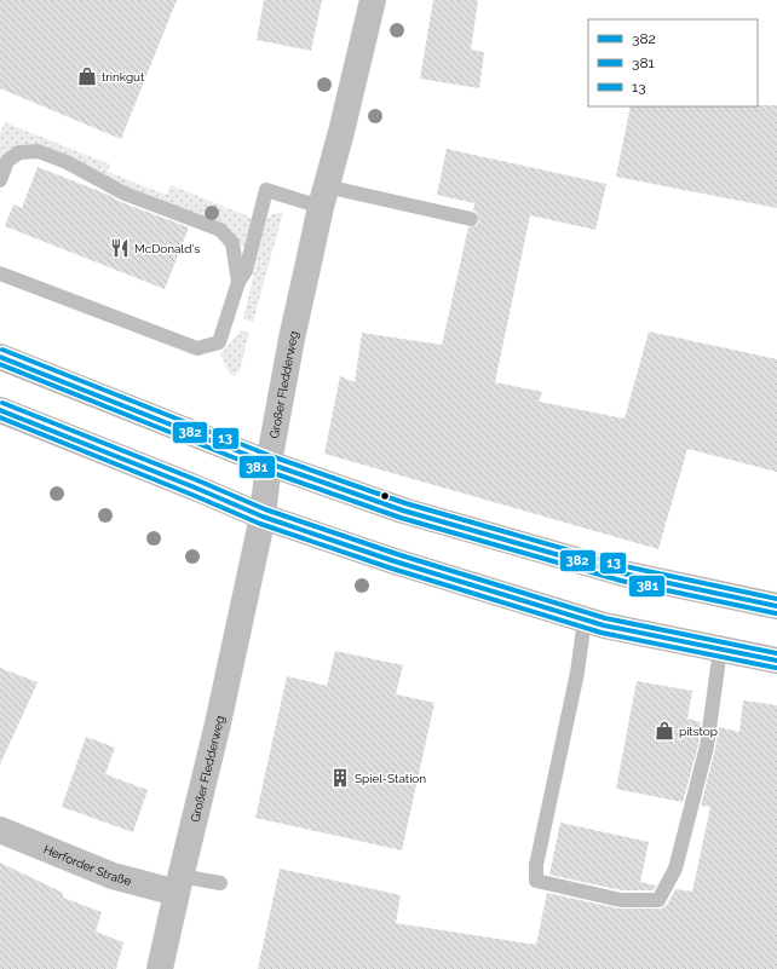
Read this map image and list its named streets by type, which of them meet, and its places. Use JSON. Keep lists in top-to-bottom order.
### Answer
{
  "streets": {
    "street": ["Großer Fledderweg", "Herforder Straße"]
  },
  "crossings": [
    ["Großer Fledderweg", "Herforder Straße"]
  ],
  "places": {
    "shop": ["trinkgut", "pitstop"],
    "restaurant": ["McDonald's"],
    "building": ["Spiel-Station"]
  },
  "lines": ["transit line 13", "transit line 382", "transit line 381"],
  "legend": ["382", "381", "13"]
}
